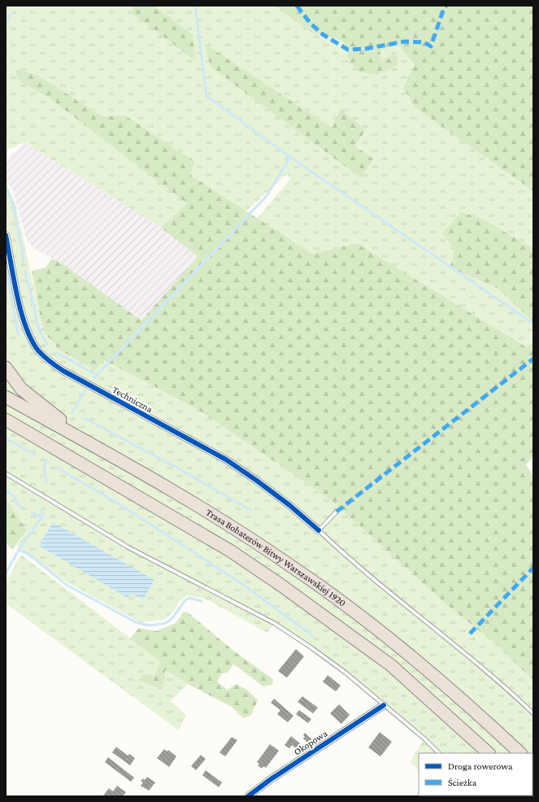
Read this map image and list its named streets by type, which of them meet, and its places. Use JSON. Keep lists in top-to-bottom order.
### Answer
{
  "streets": {
    "highway": ["Trasa Bohaterów Bitwy Warszawskiej 1920"],
    "street": ["Techniczna", "Okopowa"]
  },
  "legend": ["Droga rowerowa", "Ścieżka"]
}
